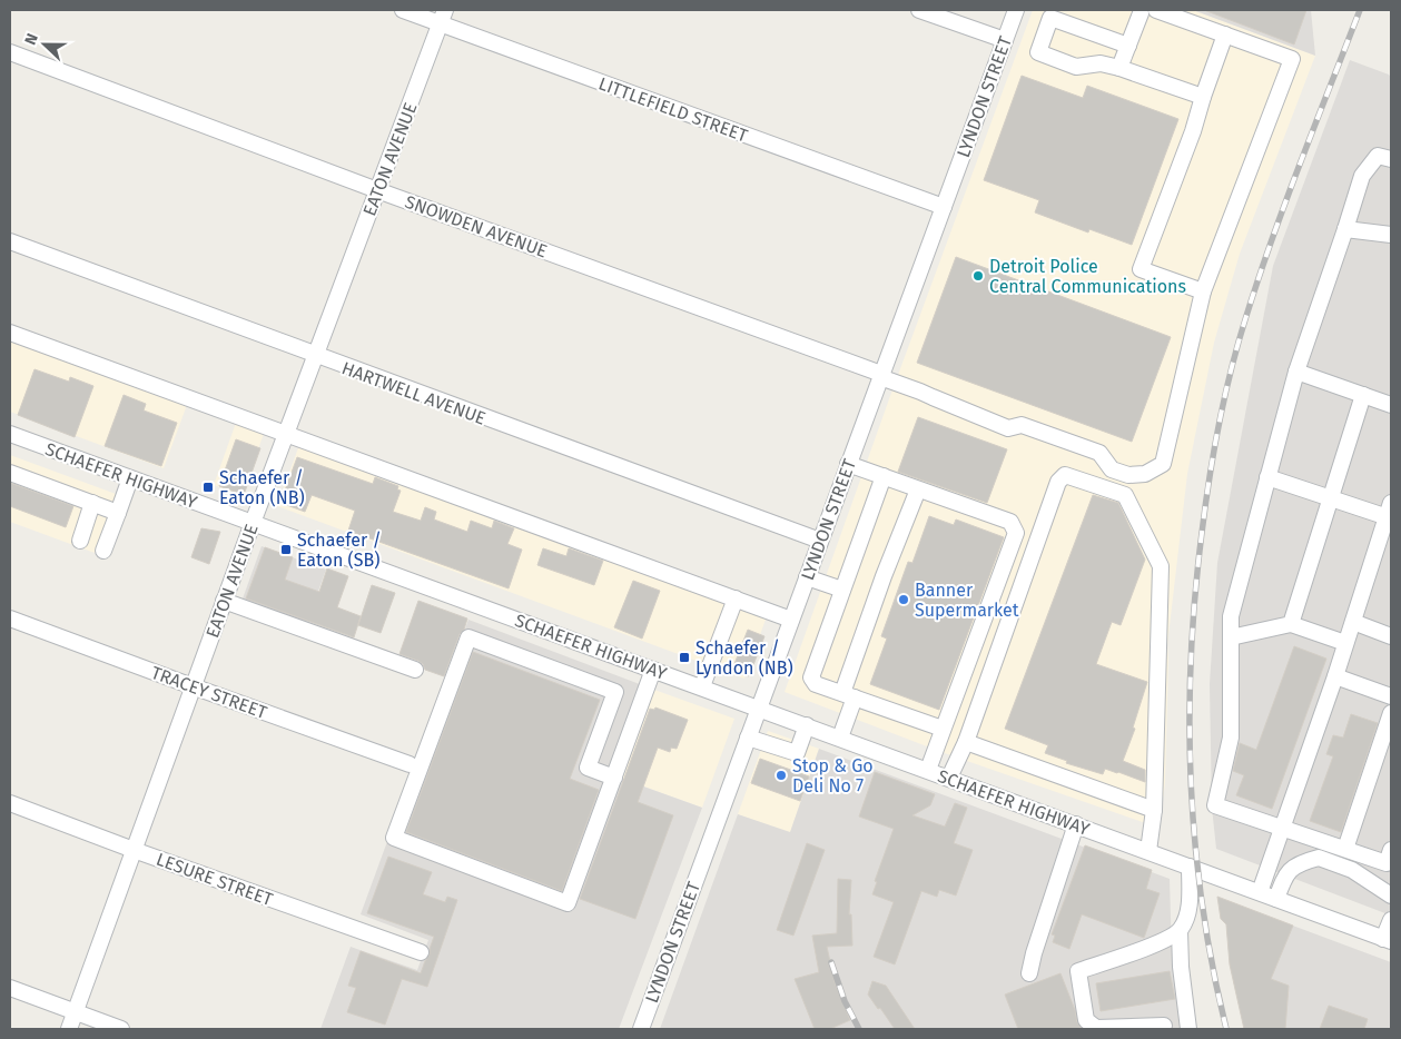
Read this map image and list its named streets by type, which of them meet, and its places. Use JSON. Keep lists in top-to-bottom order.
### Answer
{
  "streets": {
    "street": [
      "LYNDON STREET",
      "LITTLEFIELD STREET",
      "EATON AVENUE",
      "SNOWDEN AVENUE",
      "HARTWELL AVENUE",
      "SCHAEFER HIGHWAY",
      "TRACEY STREET",
      "LESURE STREET"
    ]
  },
  "crossings": [
    ["LYNDON STREET", "LITTLEFIELD STREET"],
    ["LYNDON STREET", "SNOWDEN AVENUE"],
    ["LYNDON STREET", "HARTWELL AVENUE"],
    ["LYNDON STREET", "SCHAEFER HIGHWAY"],
    ["LITTLEFIELD STREET", "EATON AVENUE"],
    ["EATON AVENUE", "SNOWDEN AVENUE"],
    ["EATON AVENUE", "HARTWELL AVENUE"],
    ["EATON AVENUE", "SCHAEFER HIGHWAY"],
    ["EATON AVENUE", "TRACEY STREET"],
    ["EATON AVENUE", "LESURE STREET"]
  ],
  "places": {
    "other": ["Detroit Police Central Communications", "Banner Supermarket", "Stop & Go Deli No 7"],
    "transit": ["Schaefer / Eaton (NB)", "Schaefer / Eaton (SB)", "Schaefer / Lyndon (NB)"]
  },
  "north": "left"
}
